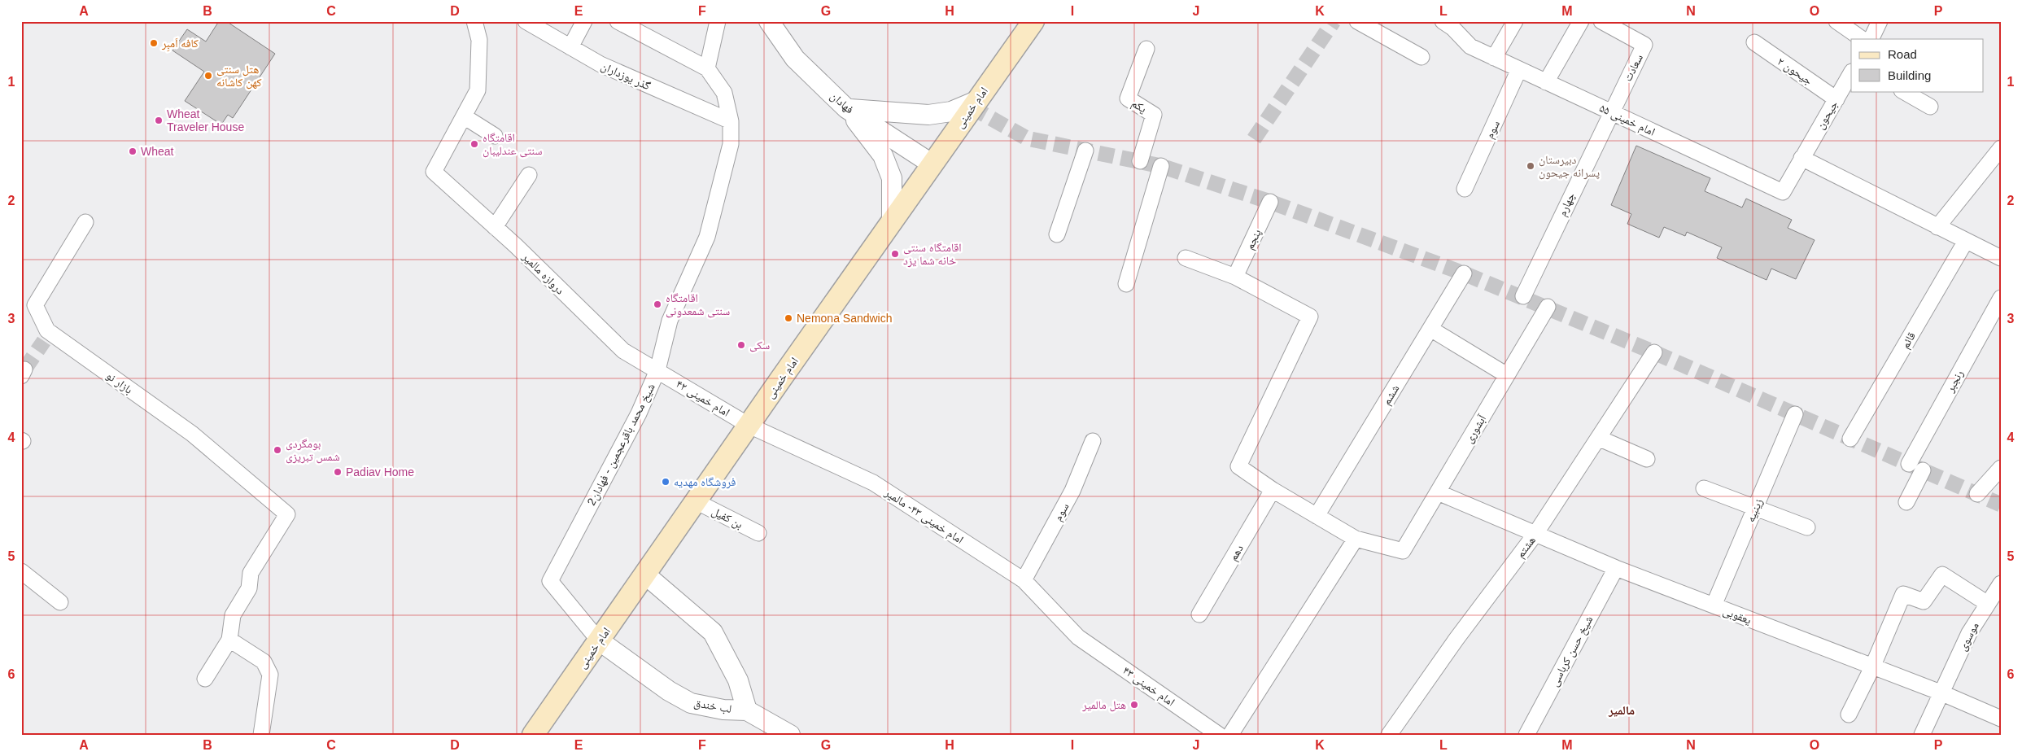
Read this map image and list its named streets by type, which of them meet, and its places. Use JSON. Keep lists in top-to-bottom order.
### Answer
{
  "streets": {
    "main road": ["امام خمینی"],
    "street": [
      "سعادت",
      "جیحون ۲",
      "گذر يوزداران",
      "فهادان",
      "یکم",
      "جیحون",
      "امام خمینی ۵۵",
      "سوم",
      "چهارم",
      "پنجم",
      "دروازه مالمیر",
      "قائم",
      "رنجبر",
      "بازار نو",
      "ششم",
      "امام خمینی ۴۲",
      "آبشوری",
      "شیخ محمد باقرعجمین - فهادان2",
      "زینبیه",
      "امام خمینی ۴۳- مالمیر",
      "بن کفیل",
      "هشتم",
      "دهم",
      "یعقوبی",
      "موسوی",
      "شیخ حسن کرباسی",
      "امام خمینی ۴۳",
      "لب خندق"
    ]
  },
  "crossings": [
    ["سعادت", "امام خمینی ۵۵"],
    ["سعادت", "چهارم"],
    ["جیحون ۲", "جیحون"],
    ["گذر يوزداران", "شیخ محمد باقرعجمین - فهادان2"],
    ["فهادان", "امام خمینی"],
    ["امام خمینی", "امام خمینی ۴۲"],
    ["امام خمینی", "شیخ محمد باقرعجمین - فهادان2"],
    ["امام خمینی", "امام خمینی ۴۳- مالمیر"],
    ["امام خمینی", "بن کفیل"],
    ["امام خمینی", "لب خندق"],
    ["جیحون", "امام خمینی ۵۵"],
    ["امام خمینی ۵۵", "سوم"],
    ["امام خمینی ۵۵", "چهارم"],
    ["سوم", "امام خمینی ۴۳- مالمیر"],
    ["دروازه مالمیر", "امام خمینی ۴۲"],
    ["دروازه مالمیر", "شیخ محمد باقرعجمین - فهادان2"],
    ["امام خمینی ۴۲", "شیخ محمد باقرعجمین - فهادان2"],
    ["امام خمینی ۴۲", "امام خمینی ۴۳- مالمیر"],
    ["آبشوری", "یعقوبی"],
    ["شیخ محمد باقرعجمین - فهادان2", "لب خندق"],
    ["زینبیه", "یعقوبی"],
    ["امام خمینی ۴۳- مالمیر", "امام خمینی ۴۳"],
    ["هشتم", "یعقوبی"],
    ["یعقوبی", "موسوی"],
    ["یعقوبی", "شیخ حسن کرباسی"]
  ],
  "districts": ["مالمیر"],
  "places": [
    "کافه اَمبِر",
    "هتل سنتی کهن کاشانه",
    "Wheat Traveler House",
    "اقامتگاه سنتی عندلیبان",
    "Wheat",
    "دبیرستان پسرانه جیحون",
    "اقامتگاه سنتی خانه شما یزد",
    "اقامتگاه سنتی شمعدونی",
    "Nemona Sandwich",
    "سکی",
    "بومگردی شمس تبریزی",
    "Padiav Home",
    "فروشگاه مهدیه",
    "هتل مالمير"
  ],
  "legend": ["Road", "Building"],
  "grid": {
    "columns": [
      "A",
      "B",
      "C",
      "D",
      "E",
      "F",
      "G",
      "H",
      "I",
      "J",
      "K",
      "L",
      "M",
      "N",
      "O",
      "P"
    ],
    "rows": [
      "1",
      "2",
      "3",
      "4",
      "5",
      "6"
    ]
  }
}
